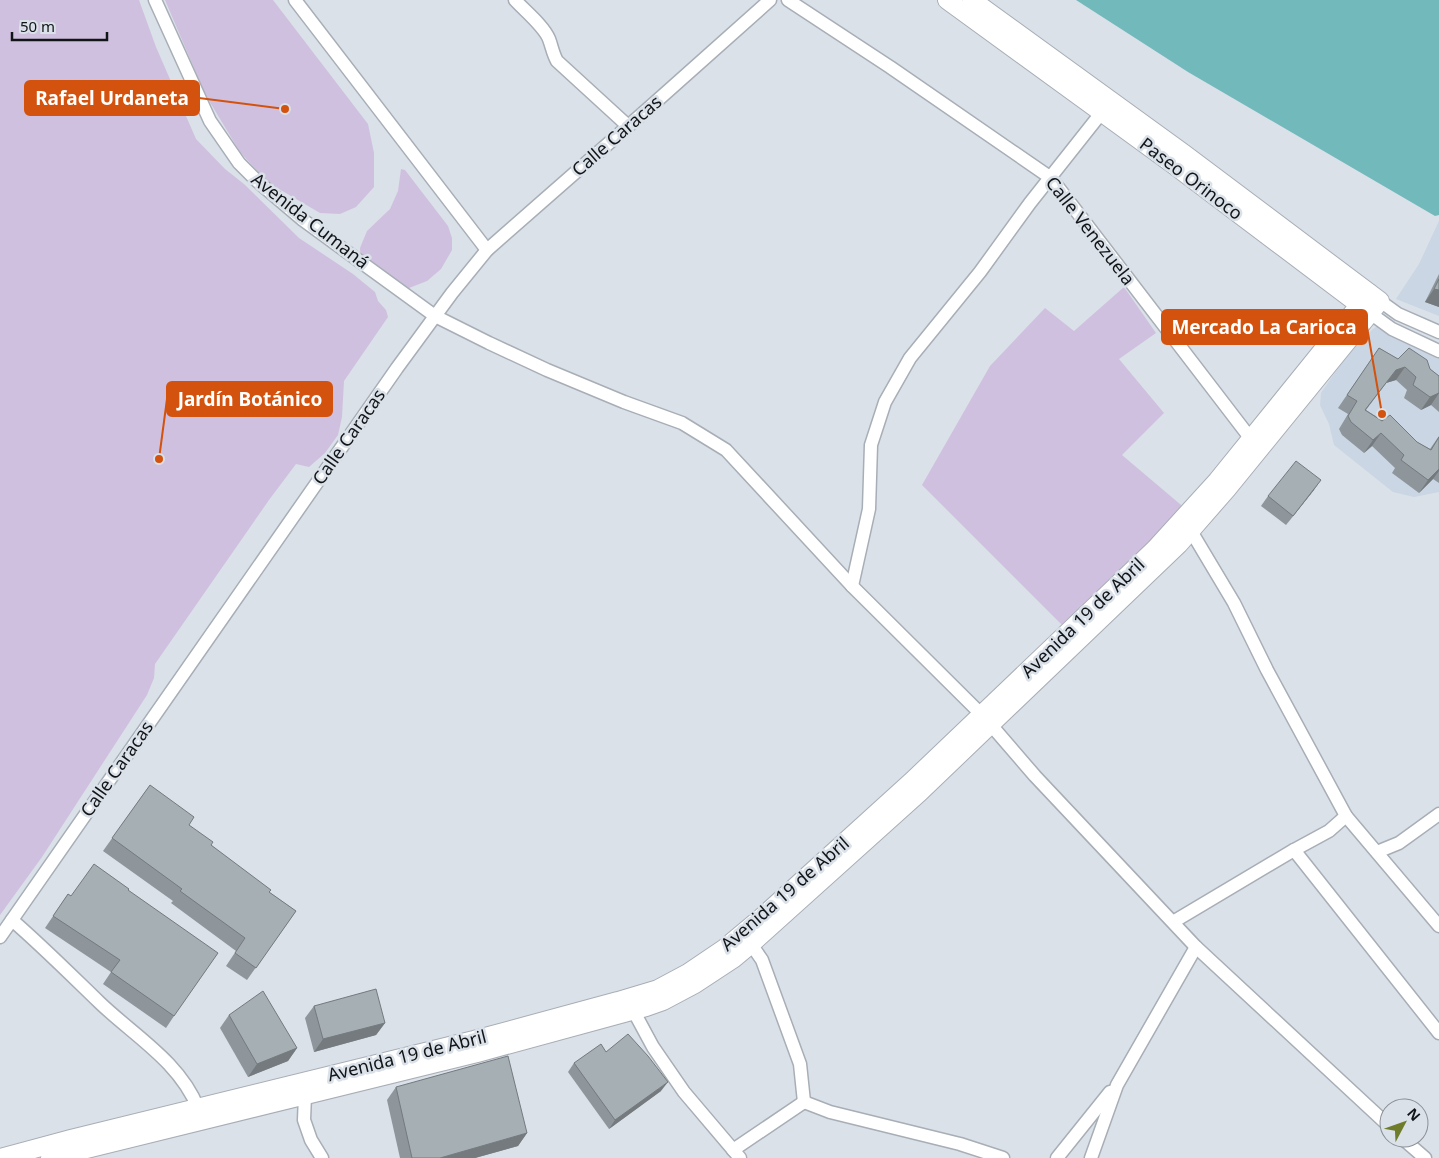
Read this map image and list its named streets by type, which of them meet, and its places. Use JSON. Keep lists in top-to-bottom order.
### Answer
{
  "streets": {
    "street": [
      "Calle Caracas",
      "Paseo Orinoco",
      "Avenida Cumaná",
      "Calle Venezuela",
      "Avenida 19 de Abril"
    ]
  },
  "crossings": [
    ["Calle Caracas", "Avenida Cumaná"],
    ["Paseo Orinoco", "Avenida 19 de Abril"],
    ["Avenida Cumaná", "Avenida 19 de Abril"],
    ["Calle Venezuela", "Avenida 19 de Abril"]
  ],
  "places": ["Rafael Urdaneta", "Mercado La Carioca", "Jardín Botánico"],
  "scale_bar": "50 m",
  "north": "top right"
}
